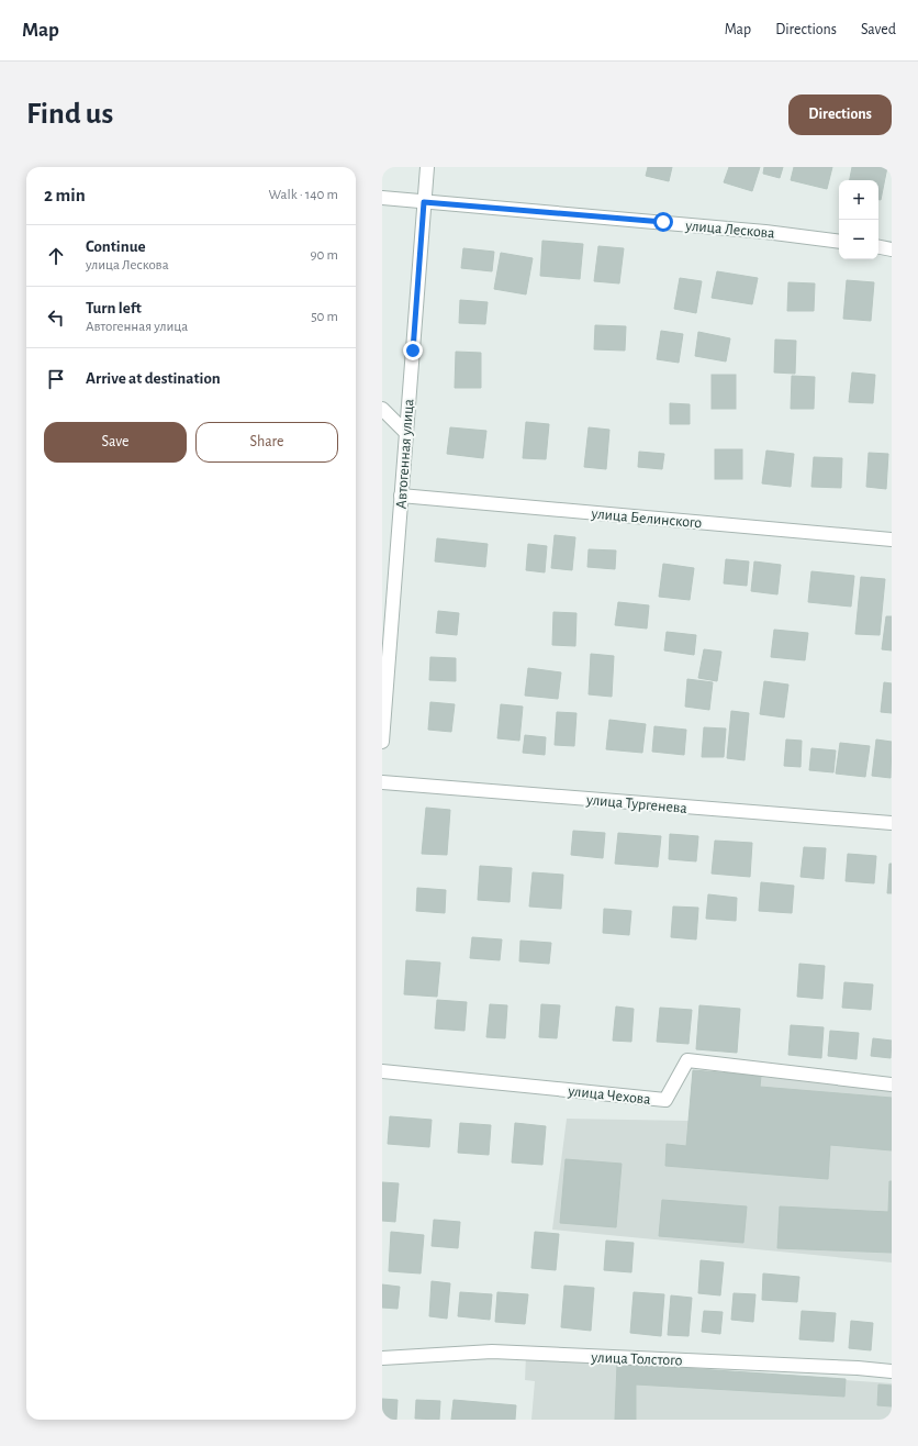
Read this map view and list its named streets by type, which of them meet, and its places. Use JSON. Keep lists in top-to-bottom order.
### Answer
{
  "streets": {
    "street": [
      "улица Лескова",
      "Автогенная улица",
      "улица Белинского",
      "улица Тургенева",
      "улица Чехова",
      "улица Толстого"
    ]
  },
  "crossings": [
    ["улица Лескова", "Автогенная улица"],
    ["Автогенная улица", "улица Белинского"]
  ],
  "page": {
    "header": "Map",
    "nav": ["Map", "Directions", "Saved"],
    "buttons": [
      "Directions",
      ["Save", "Share"]
    ],
    "title": "Find us",
    "heading": ["2 min", "Walk · 140 m"],
    "map_buttons": ["+", "−"],
    "list": [
      ["Continue", "улица Лескова", "90 m"],
      ["Turn left", "Автогенная улица", "50 m"],
      "Arrive at destination"
    ]
  }
}
